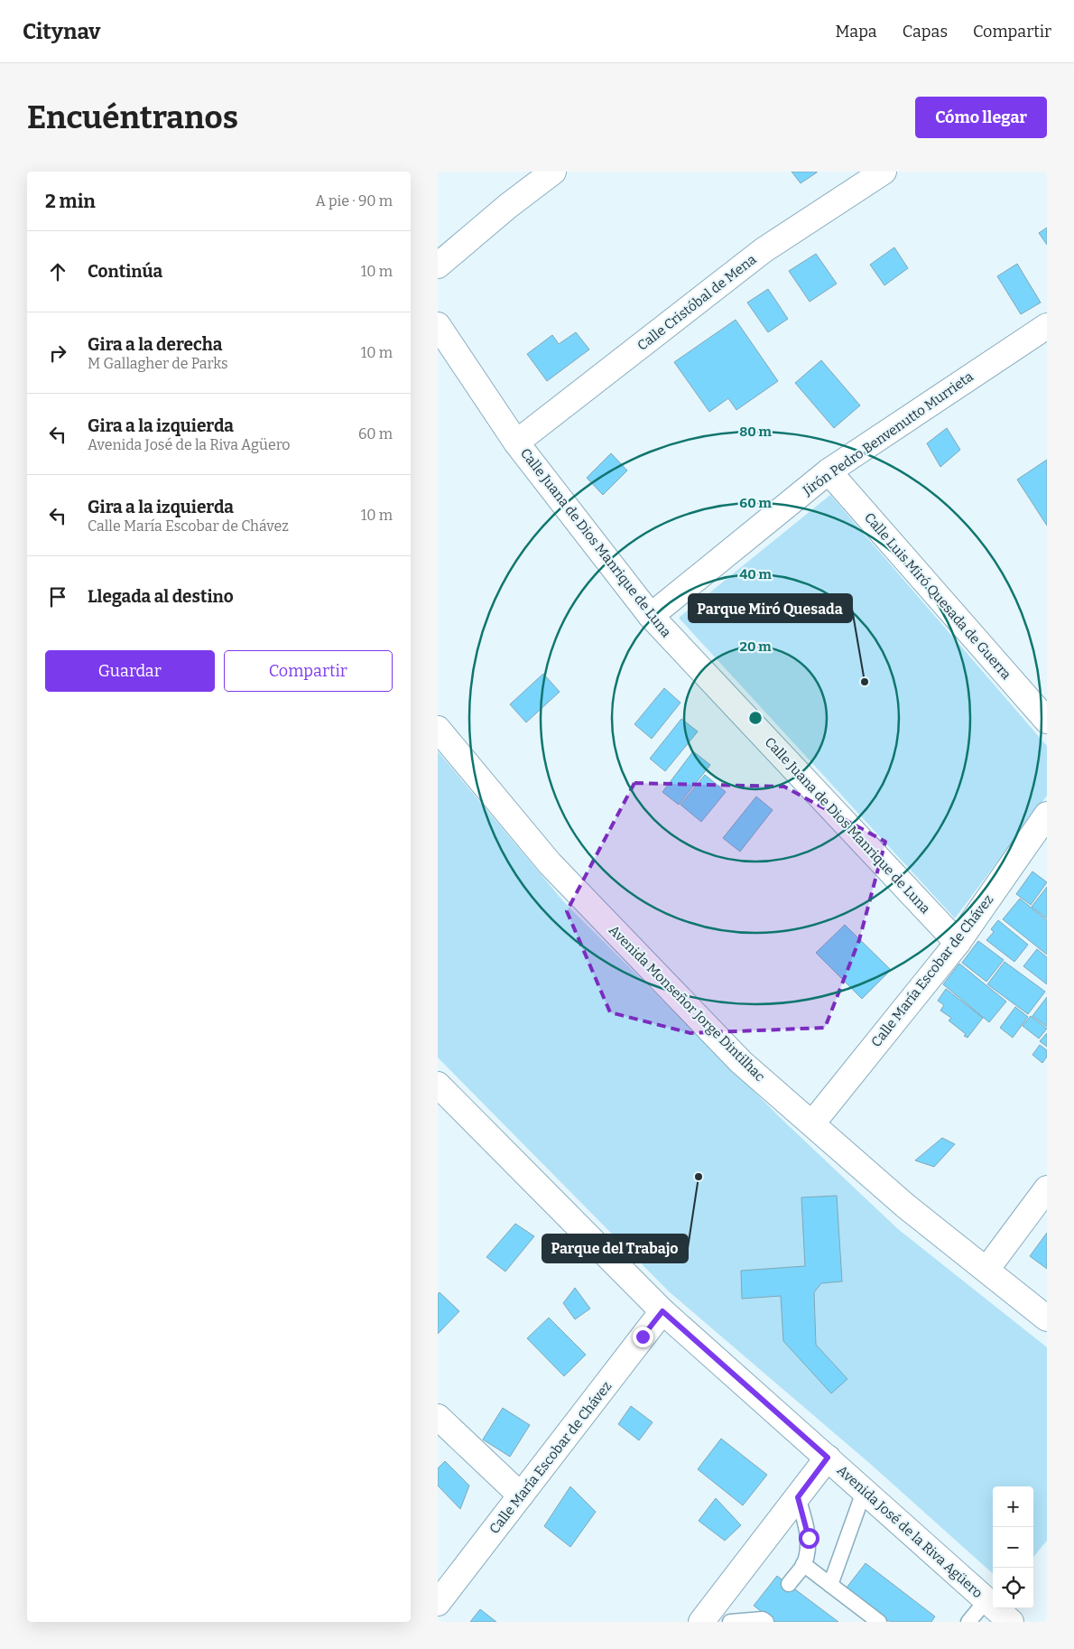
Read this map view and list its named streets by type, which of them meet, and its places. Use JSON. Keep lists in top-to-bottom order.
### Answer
{
  "streets": {
    "street": [
      "Calle Cristóbal de Mena",
      "Jirón Pedro Benvenutto Murrieta",
      "Calle Juana de Dios Manrique de Luna",
      "Calle Luis Miró Quesada de Guerra",
      "Calle María Escobar de Chávez",
      "Avenida Monseñor Jorge Dintilhac",
      "Avenida José de la Riva Agüero"
    ]
  },
  "crossings": [
    ["Calle Cristóbal de Mena", "Calle Juana de Dios Manrique de Luna"],
    ["Jirón Pedro Benvenutto Murrieta", "Calle Juana de Dios Manrique de Luna"],
    ["Jirón Pedro Benvenutto Murrieta", "Calle Luis Miró Quesada de Guerra"],
    ["Calle Juana de Dios Manrique de Luna", "Calle María Escobar de Chávez"],
    ["Calle María Escobar de Chávez", "Avenida Monseñor Jorge Dintilhac"],
    ["Calle María Escobar de Chávez", "Avenida José de la Riva Agüero"]
  ],
  "places": ["Parque Miró Quesada", "Parque del Trabajo"],
  "page": {
    "header": "Citynav",
    "nav": ["Mapa", "Capas", "Compartir"],
    "buttons": [
      "Cómo llegar",
      ["Guardar", "Compartir"]
    ],
    "title": "Encuéntranos",
    "heading": ["2 min", "A pie · 90 m"],
    "list": [
      ["Continúa", "10 m"],
      ["Gira a la derecha", "M Gallagher de Parks", "10 m"],
      ["Gira a la izquierda", "Avenida José de la Riva Agüero", "60 m"],
      ["Gira a la izquierda", "Calle María Escobar de Chávez", "10 m"],
      "Llegada al destino"
    ],
    "map_buttons": ["+", "−"]
  },
  "rings": [
    "80 m",
    "60 m",
    "40 m",
    "20 m"
  ]
}
